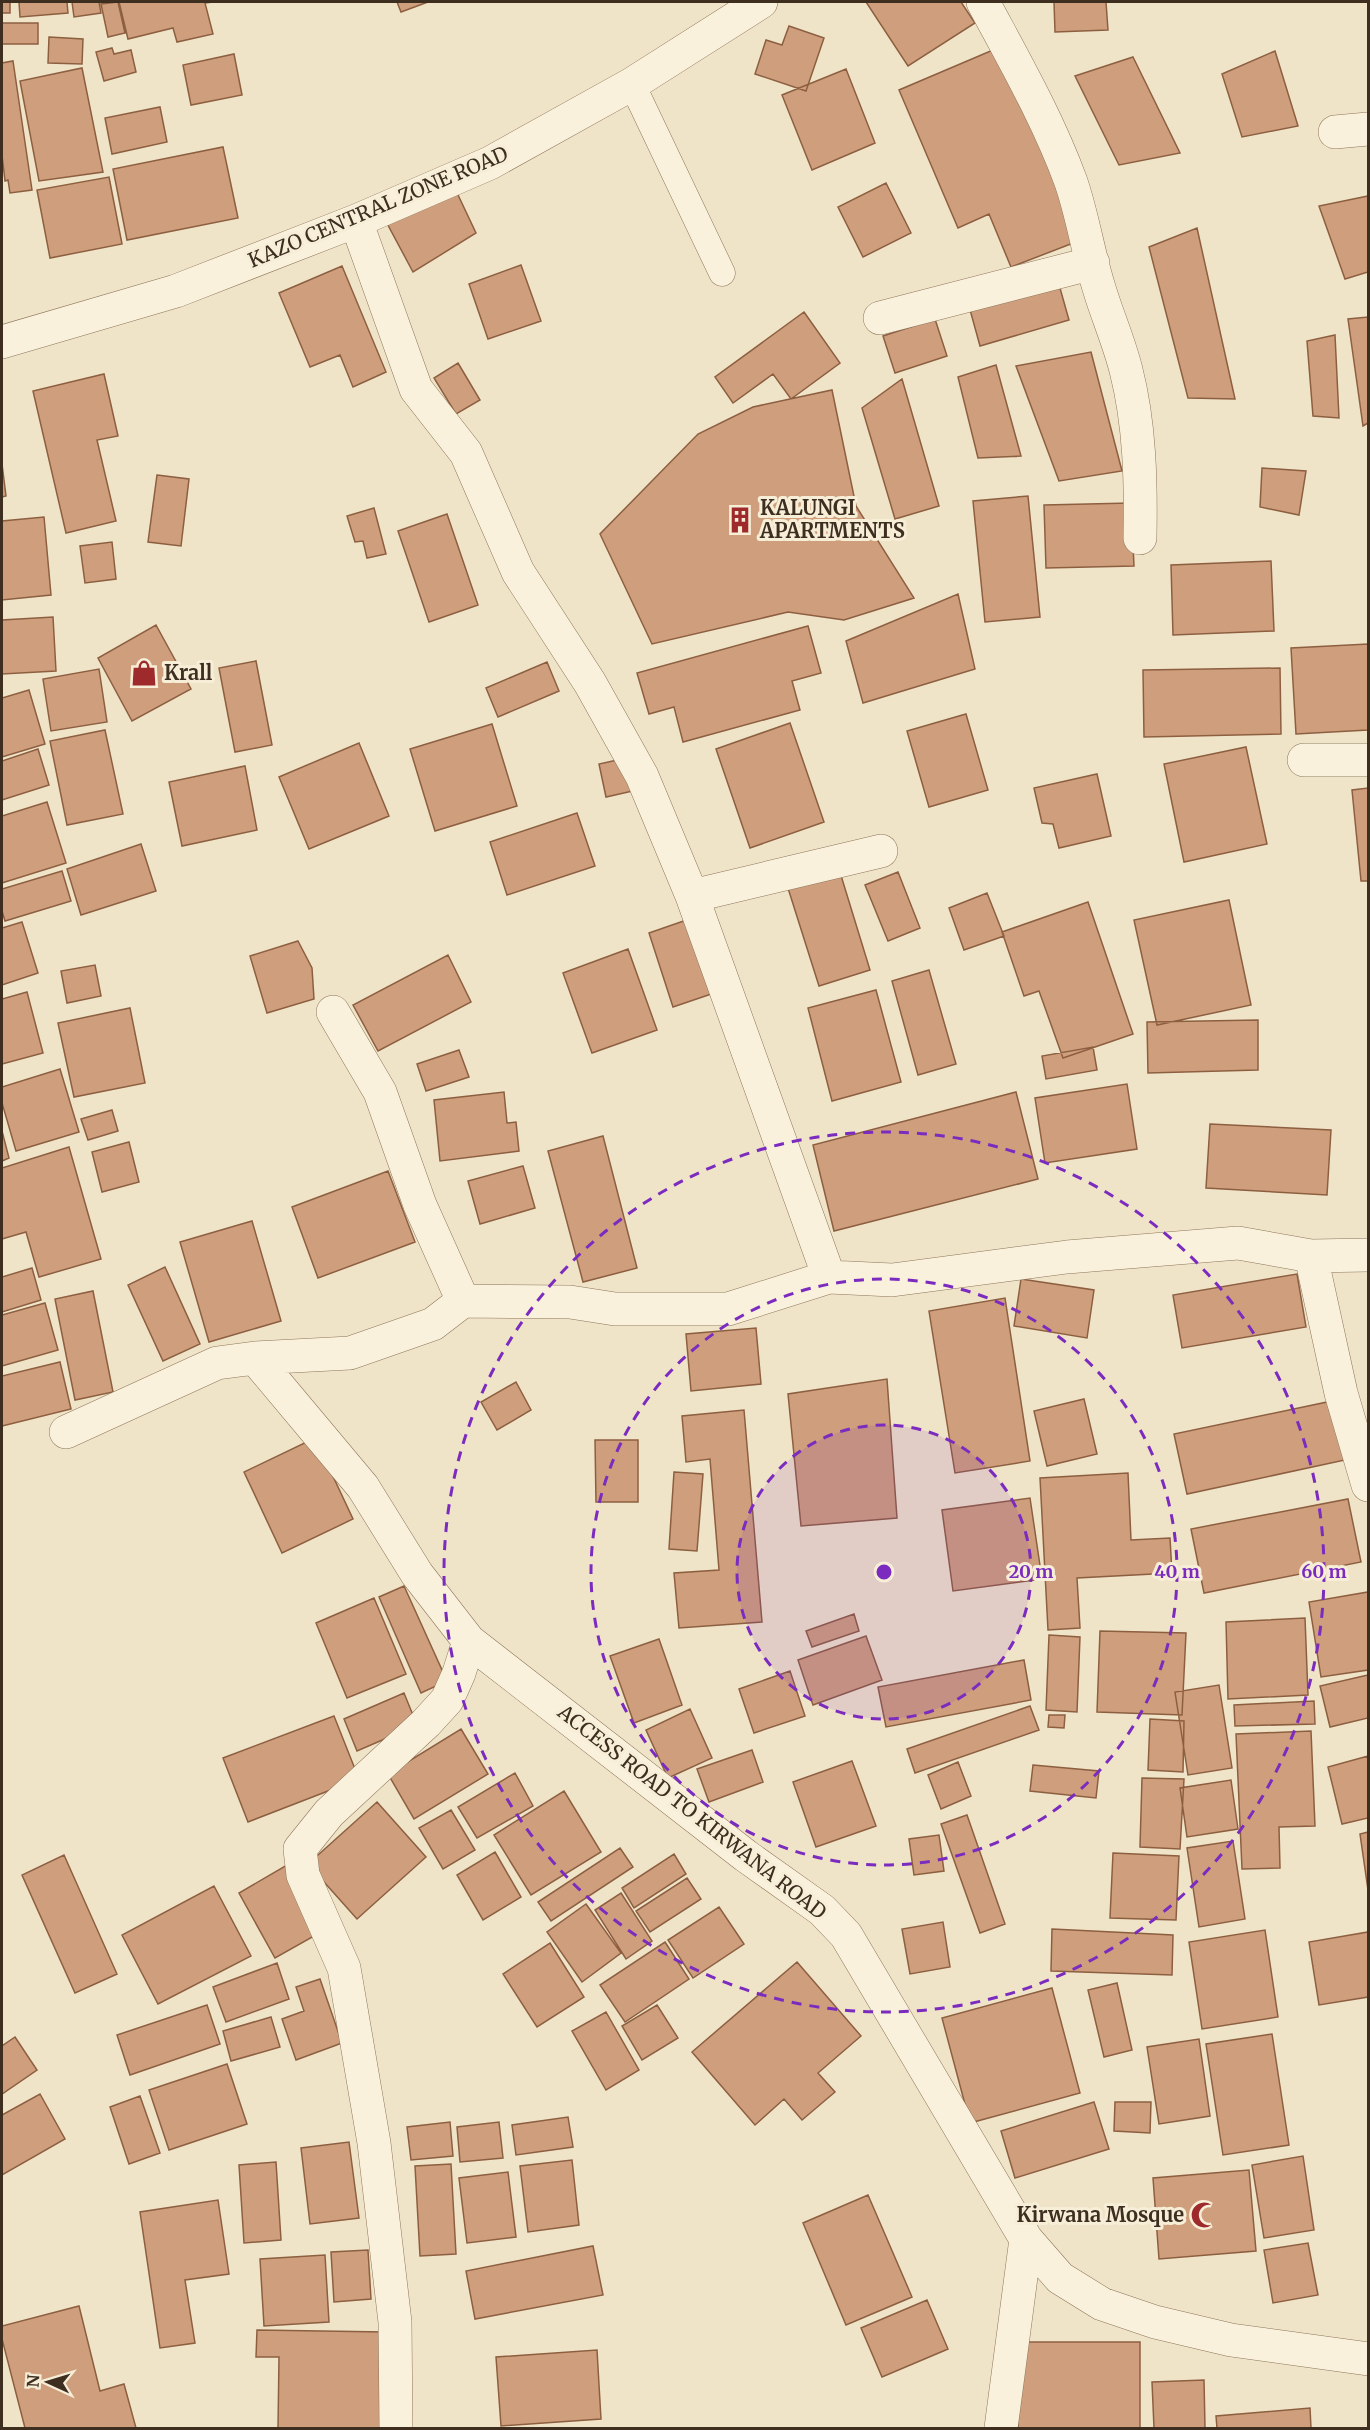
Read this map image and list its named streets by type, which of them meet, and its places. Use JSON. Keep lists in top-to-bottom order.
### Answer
{
  "streets": {
    "street": ["KAZO CENTRAL ZONE ROAD", "ACCESS ROAD TO KIRWANA ROAD"]
  },
  "places": {
    "building": ["KALUNGI APARTMENTS"],
    "shop": ["Krall"],
    "mosque": ["Kirwana Mosque"]
  },
  "north": "left",
  "rings": ["20 m", "40 m", "60 m"]
}
